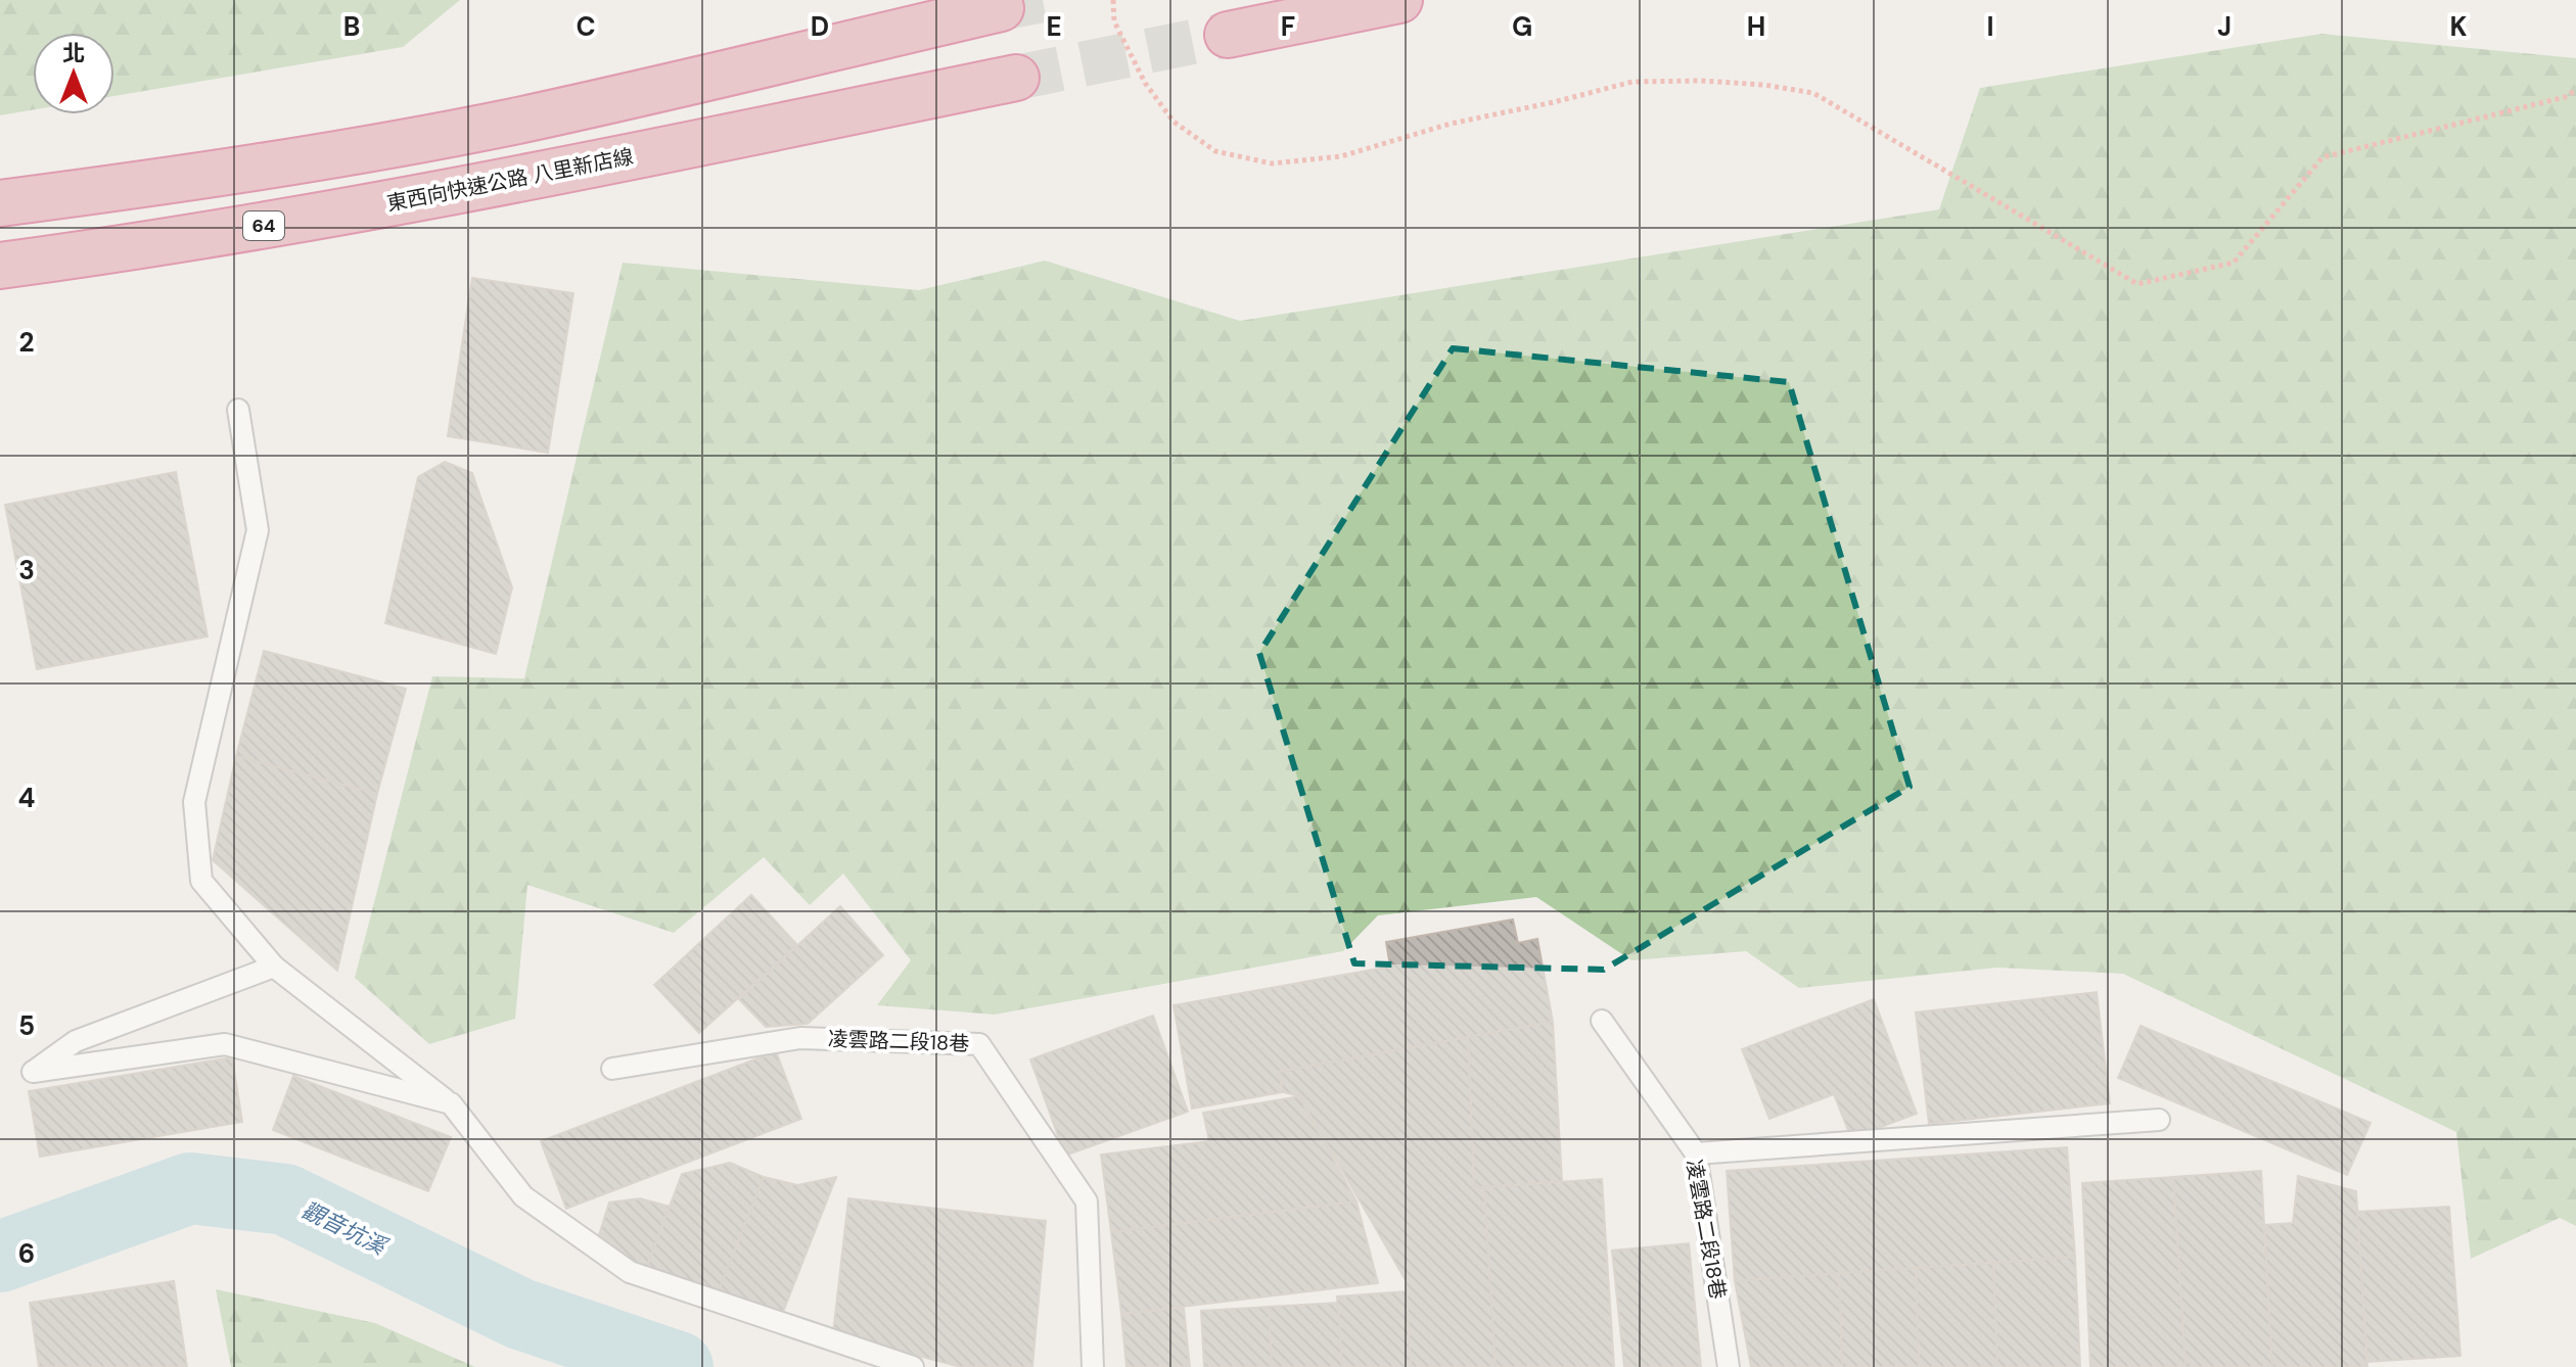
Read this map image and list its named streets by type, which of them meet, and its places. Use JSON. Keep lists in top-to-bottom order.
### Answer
{
  "streets": {
    "highway": ["東西向快速公路 八里新店線", "64"],
    "lane": ["凌雲路二段18巷"]
  },
  "water": ["觀音坑溪"],
  "north": "top",
  "grid": {
    "columns": [
      "B",
      "C",
      "D",
      "E",
      "F",
      "G",
      "H",
      "I",
      "J",
      "K"
    ],
    "rows": [
      "2",
      "3",
      "4",
      "5",
      "6"
    ]
  }
}
